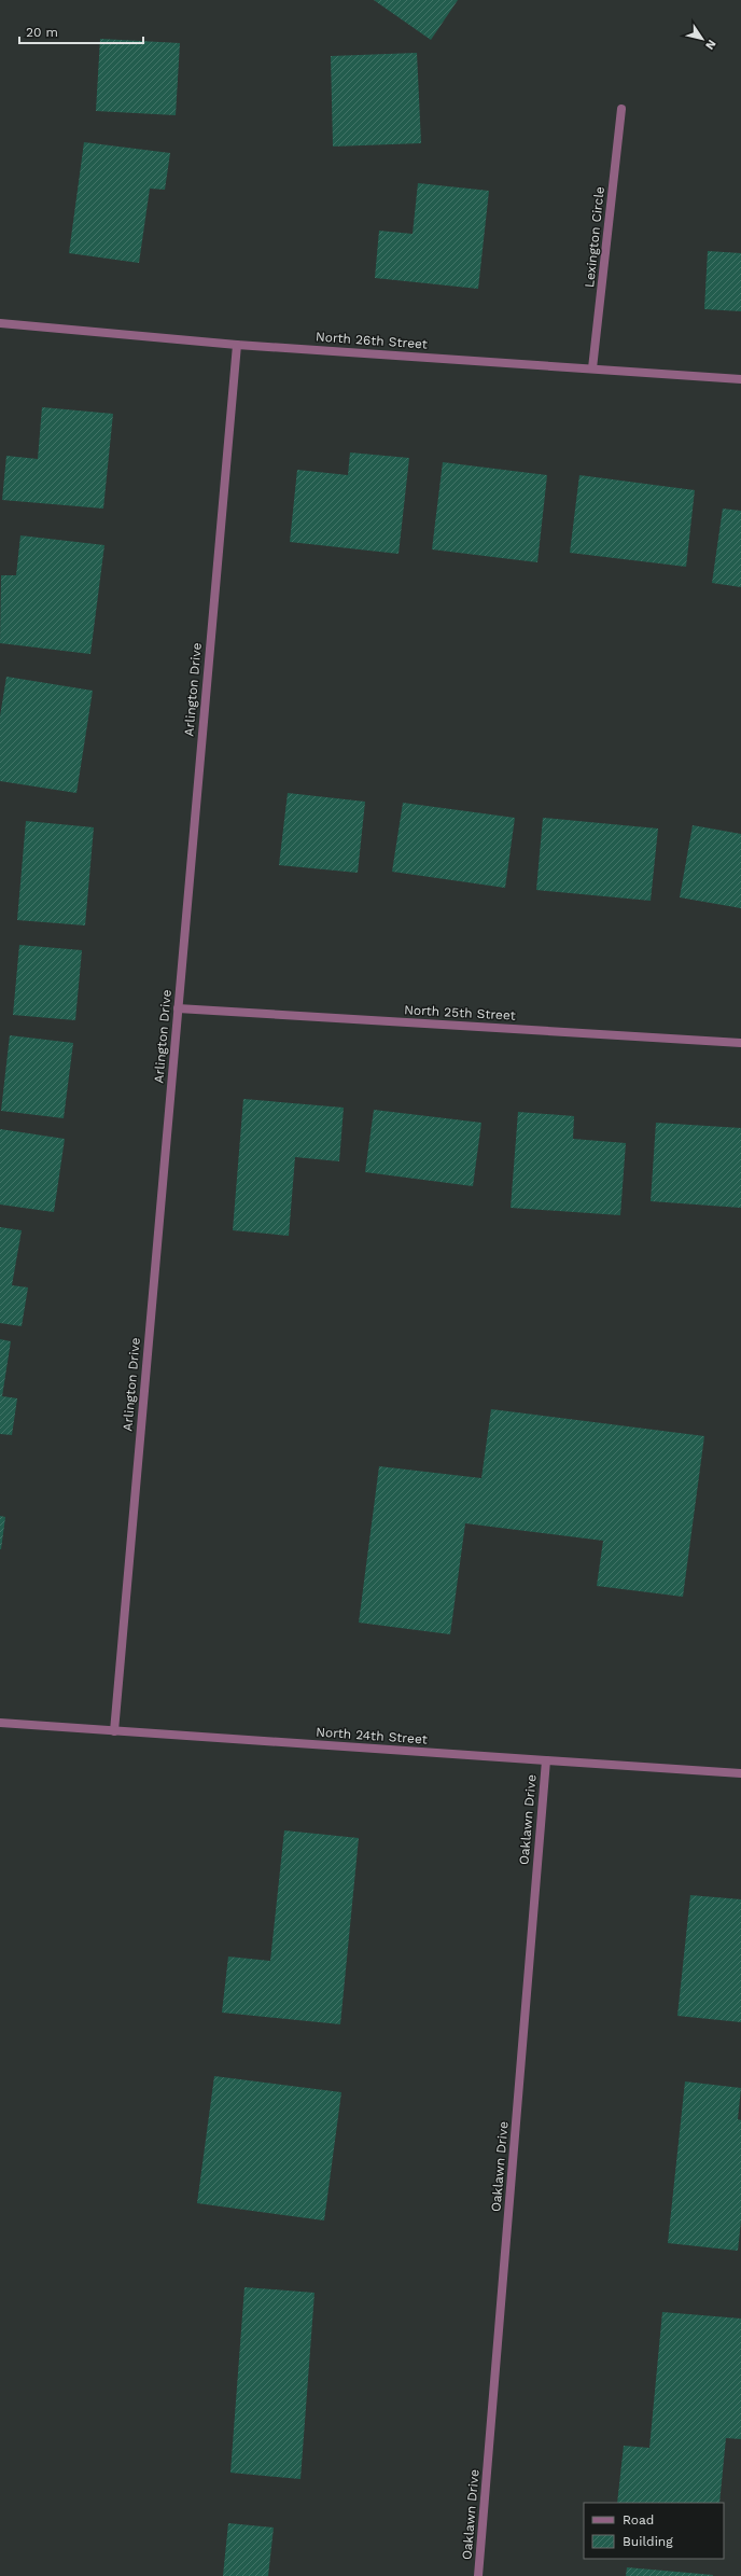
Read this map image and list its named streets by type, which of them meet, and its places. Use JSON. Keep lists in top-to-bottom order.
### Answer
{
  "streets": {
    "street": [
      "Lexington Circle",
      "North 26th Street",
      "Arlington Drive",
      "North 25th Street",
      "North 24th Street",
      "Oaklawn Drive"
    ]
  },
  "crossings": [
    ["Lexington Circle", "North 26th Street"],
    ["North 26th Street", "Arlington Drive"],
    ["Arlington Drive", "North 25th Street"],
    ["Arlington Drive", "North 24th Street"],
    ["North 24th Street", "Oaklawn Drive"]
  ],
  "legend": ["Road", "Building"],
  "scale_bar": "20 m",
  "north": "bottom right"
}
